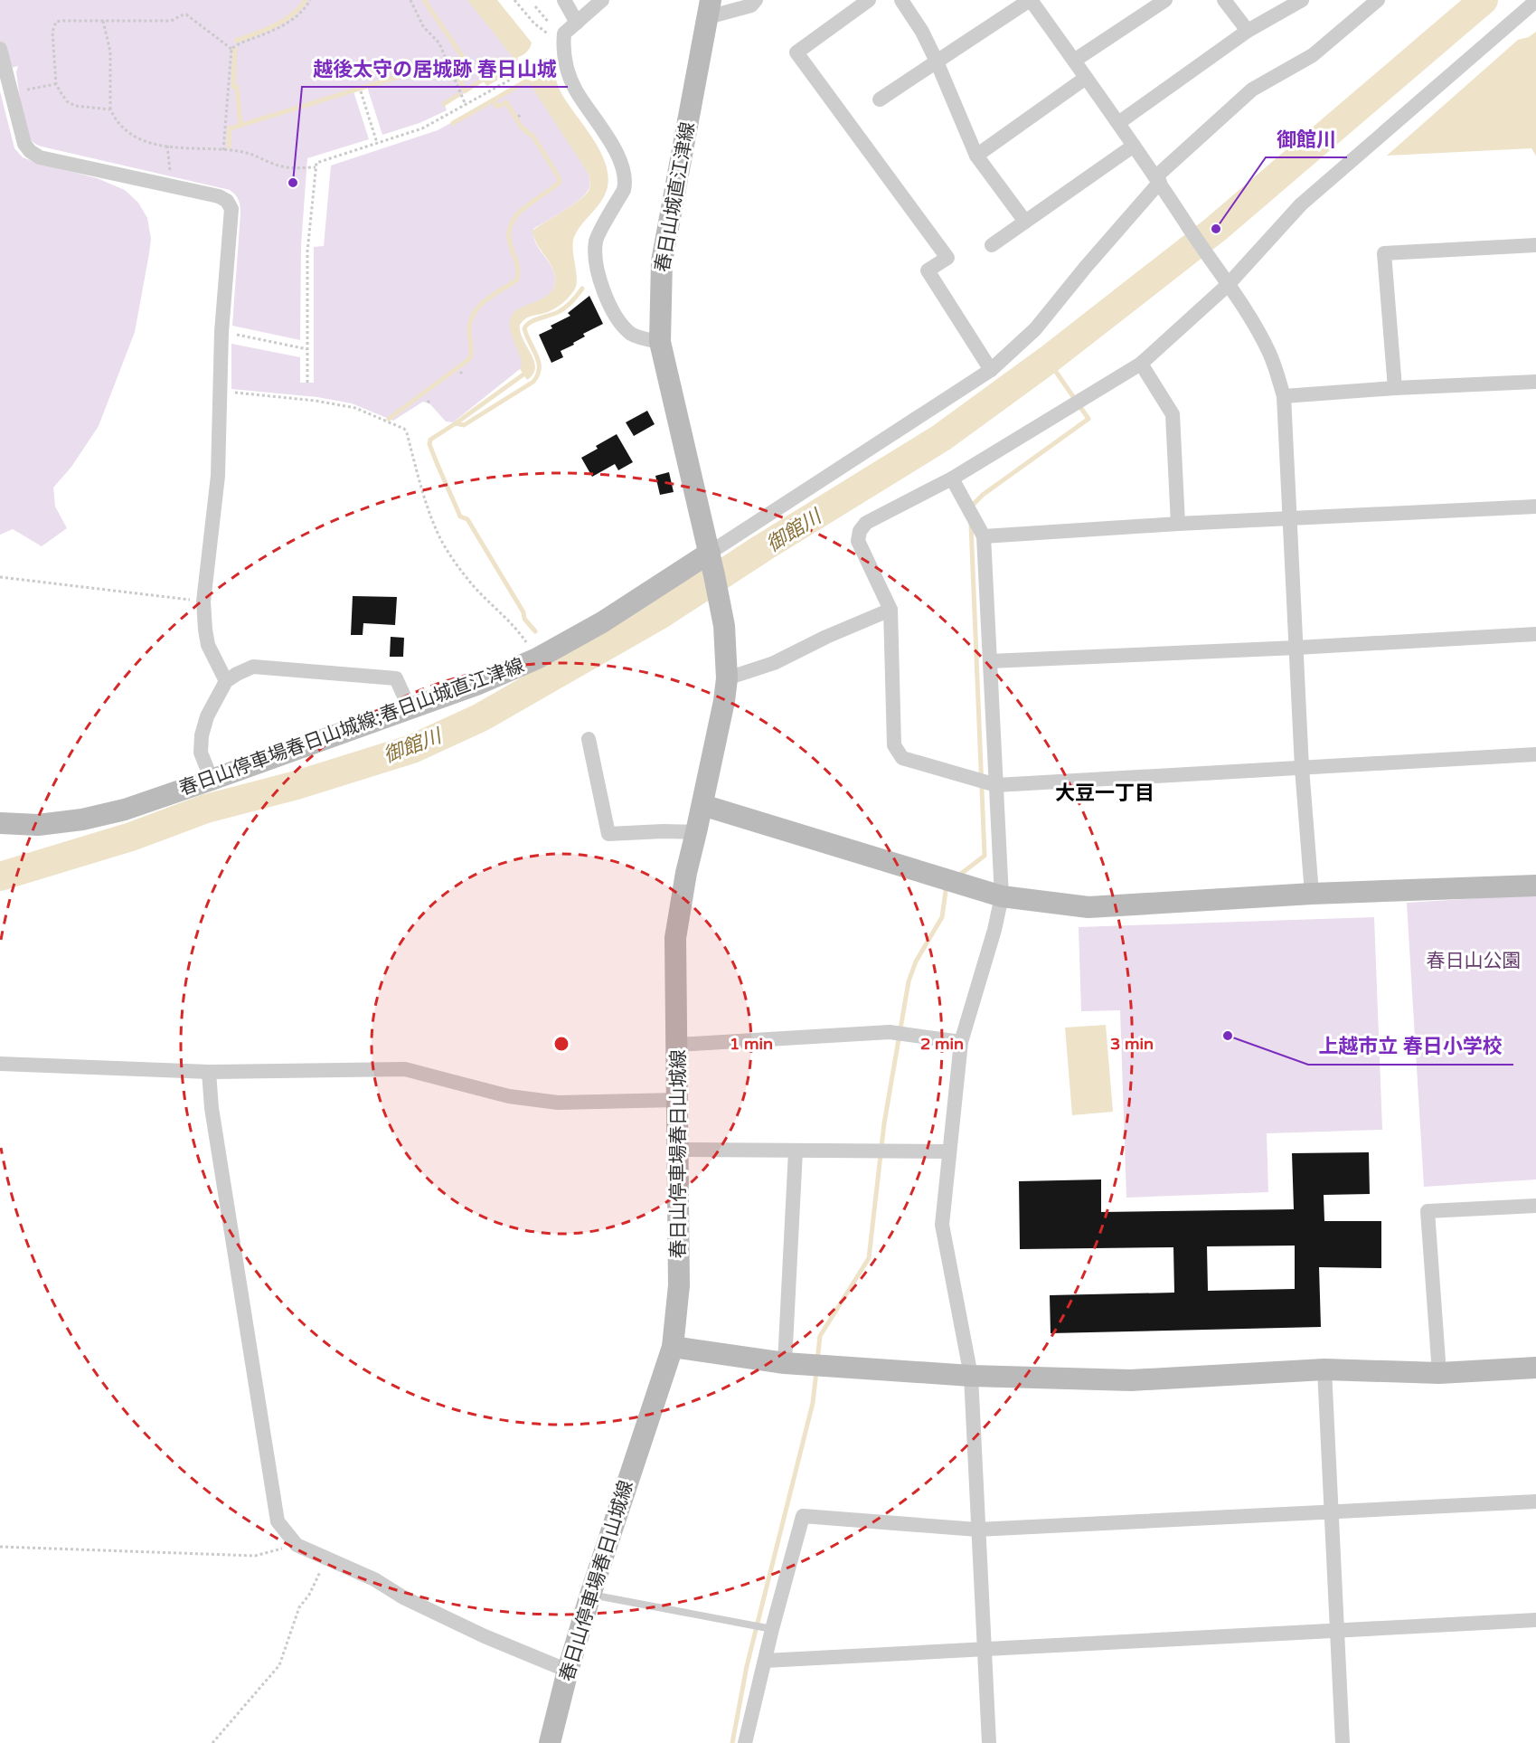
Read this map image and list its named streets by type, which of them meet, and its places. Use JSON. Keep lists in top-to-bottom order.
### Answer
{
  "streets": {
    "main road": ["春日山城直江津線", "春日山停車場春日山城線;春日山城直江津線", "春日山停車場春日山城線"]
  },
  "crossings": [
    ["春日山城直江津線", "春日山停車場春日山城線;春日山城直江津線"],
    ["春日山城直江津線", "春日山停車場春日山城線"],
    ["春日山停車場春日山城線;春日山城直江津線", "春日山停車場春日山城線"]
  ],
  "districts": ["大豆一丁目"],
  "water": ["御館川"],
  "parks": ["春日山公園"],
  "places": ["越後太守の居城跡 春日山城", "御館川", "上越市立 春日小学校"],
  "rings": ["1 min", "2 min", "3 min"]
}
